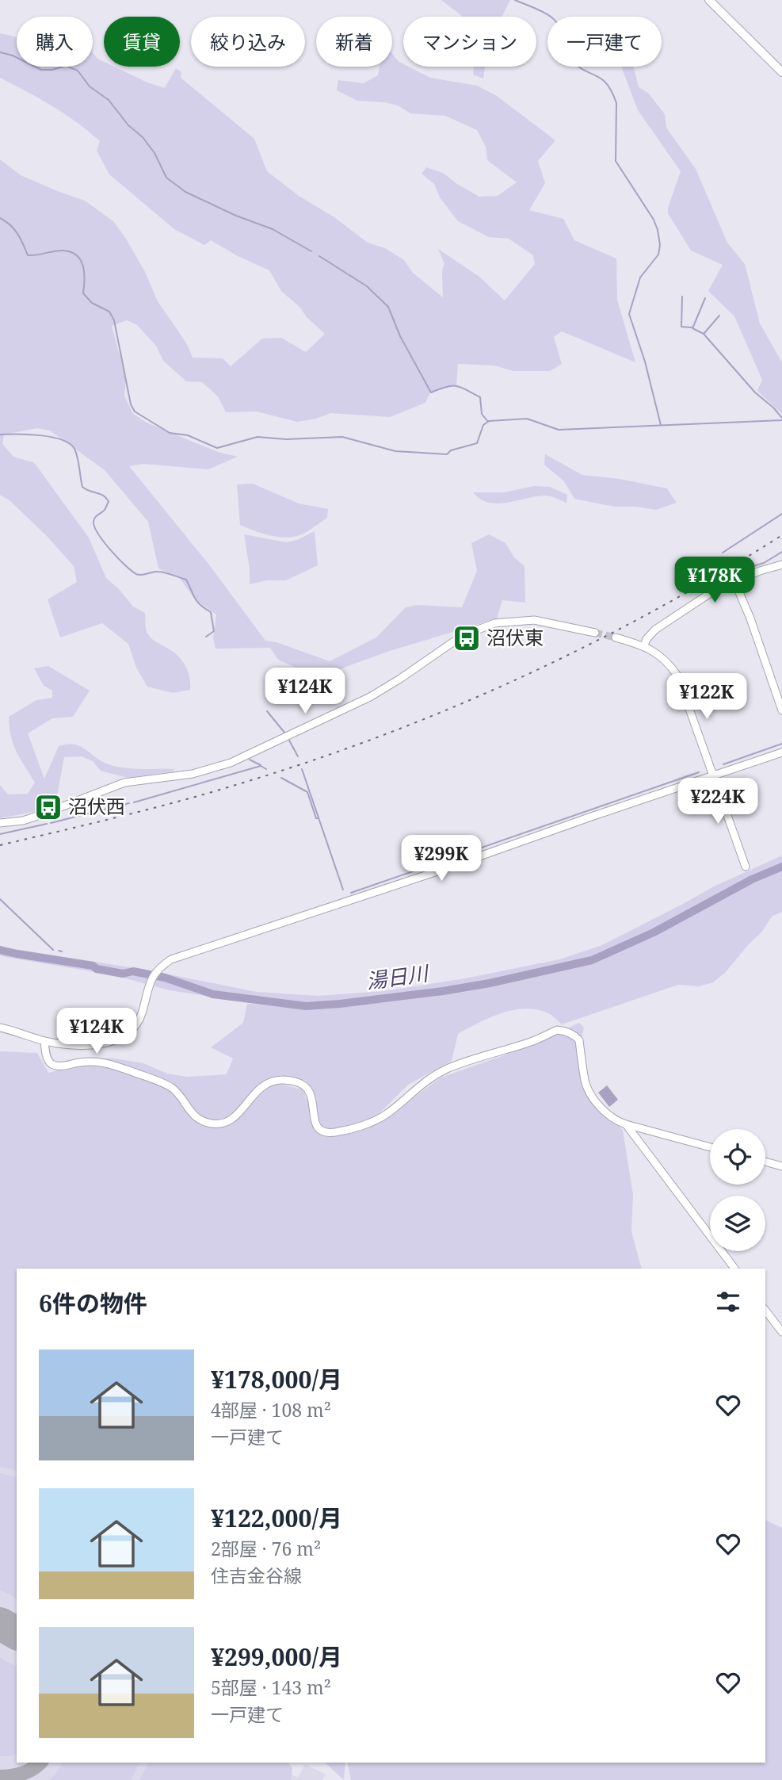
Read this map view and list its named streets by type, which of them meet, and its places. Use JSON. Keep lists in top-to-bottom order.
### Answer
{
  "water": ["湯日川"],
  "places": {
    "bus stop": ["沼伏東", "沼伏西"]
  },
  "page": {
    "chip": [
      "購入",
      "賃貸",
      "絞り込み",
      "新着",
      "マンション",
      "一戸建て"
    ],
    "price": [
      "¥178K",
      "¥124K",
      "¥122K",
      "¥224K",
      "¥299K",
      "¥124K"
    ],
    "heading": "6件の物件",
    "list": [
      {
        "name": "¥178,000/月",
        "note": "4部屋 · 108 m² · 一戸建て"
      },
      {
        "name": "¥122,000/月",
        "note": "2部屋 · 76 m² · 住吉金谷線"
      },
      {
        "name": "¥299,000/月",
        "note": "5部屋 · 143 m² · 一戸建て"
      }
    ]
  }
}
